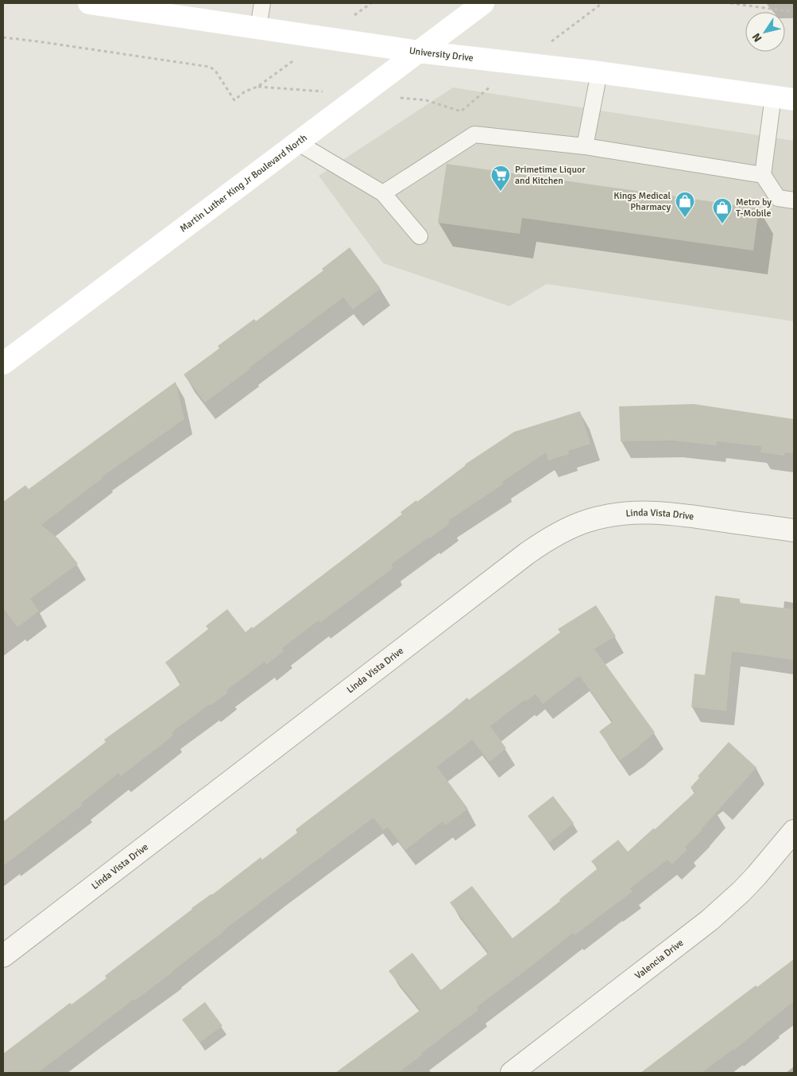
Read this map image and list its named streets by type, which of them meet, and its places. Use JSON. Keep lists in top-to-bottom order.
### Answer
{
  "streets": {
    "main road": ["University Drive", "Martin Luther King Jr Boulevard North"],
    "street": ["Linda Vista Drive", "Valencia Drive"]
  },
  "crossings": [
    ["University Drive", "Martin Luther King Jr Boulevard North"]
  ],
  "places": {
    "supermarket": ["Primetime Liquor and Kitchen"],
    "shop": ["Kings Medical Pharmacy", "Metro by T-Mobile"]
  },
  "north": "bottom left"
}
